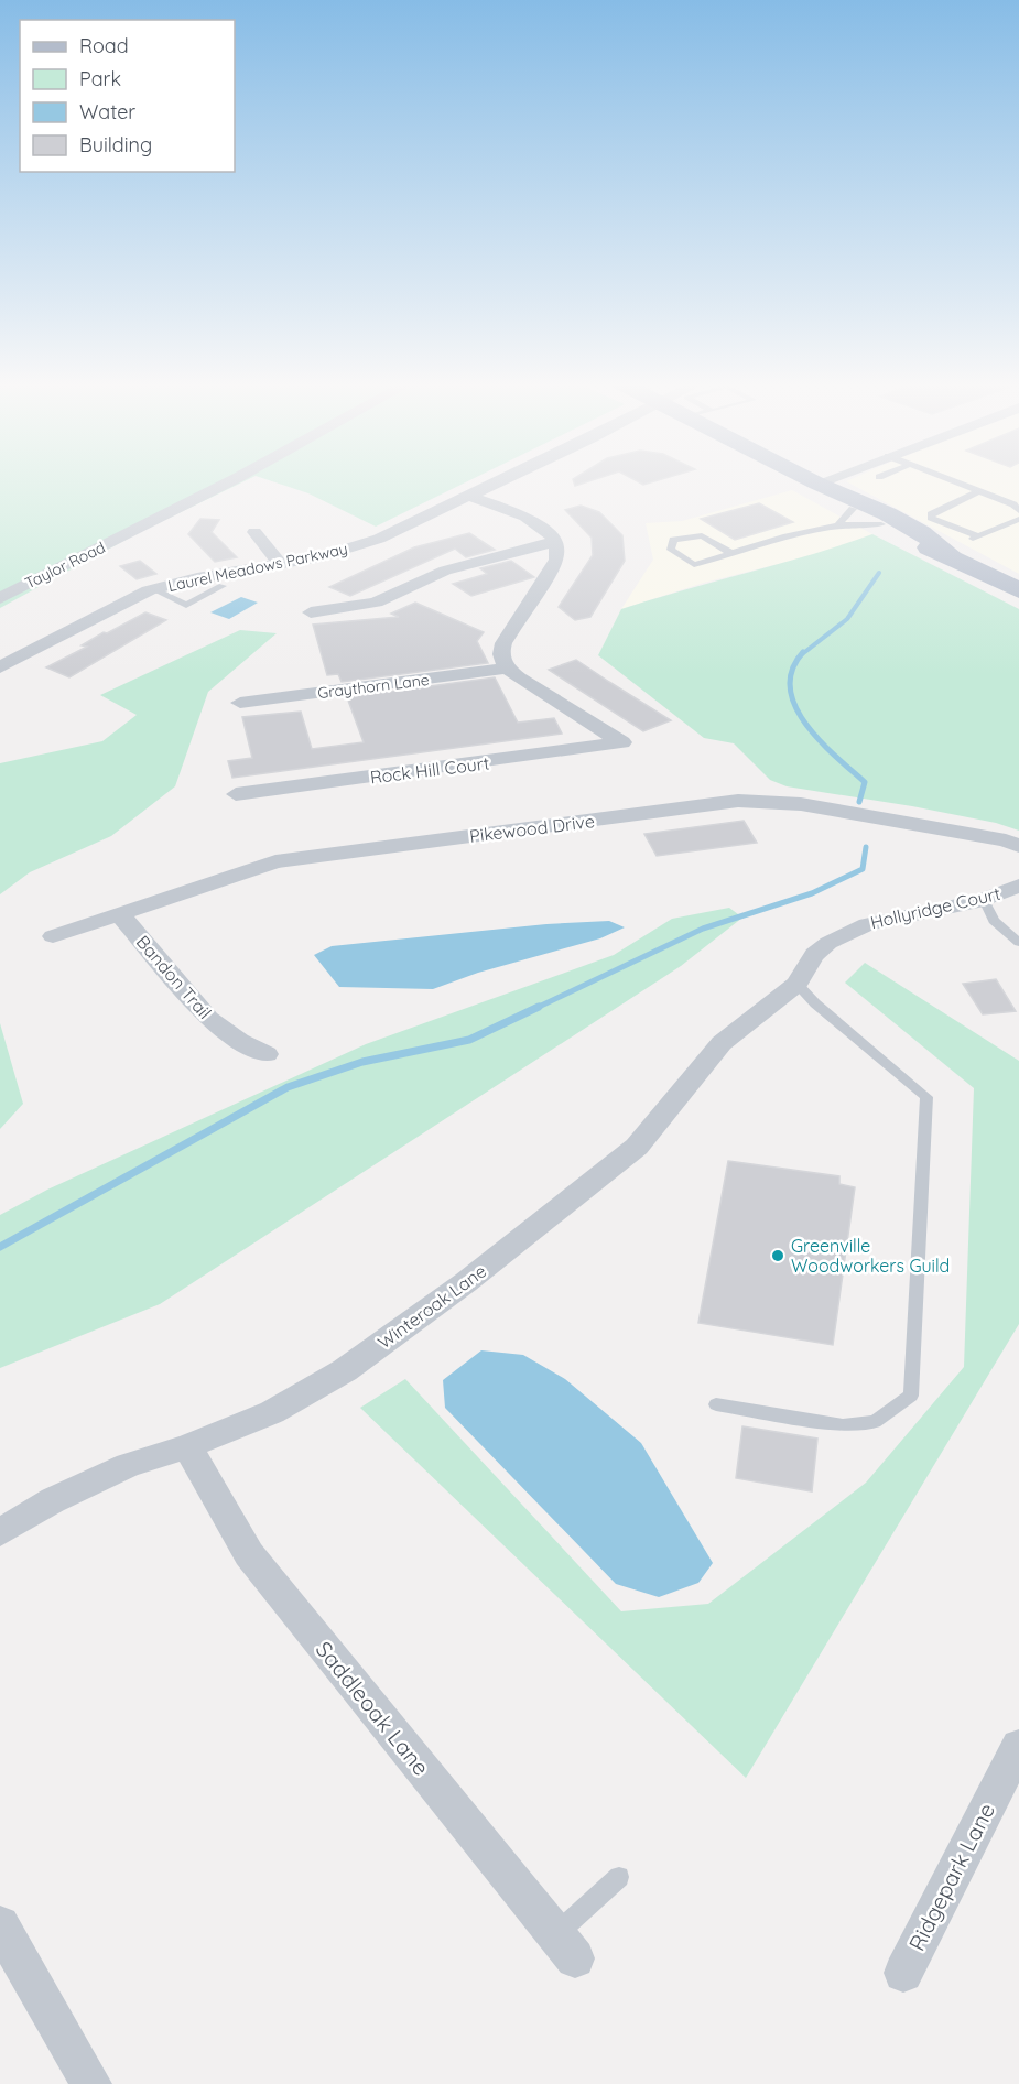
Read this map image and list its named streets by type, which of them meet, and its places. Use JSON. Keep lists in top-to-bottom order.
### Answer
{
  "streets": {
    "street": [
      "Taylor Road",
      "Laurel Meadows Parkway",
      "Graythorn Lane",
      "Rock Hill Court",
      "Pikewood Drive",
      "Hollyridge Court",
      "Bandon Trail",
      "Winteroak Lane",
      "Saddleoak Lane",
      "Ridgepark Lane"
    ]
  },
  "crossings": [
    ["Graythorn Lane", "Rock Hill Court"],
    ["Pikewood Drive", "Bandon Trail"],
    ["Hollyridge Court", "Winteroak Lane"],
    ["Winteroak Lane", "Saddleoak Lane"]
  ],
  "places": ["Greenville Woodworkers Guild"],
  "legend": [
    "Road",
    "Park",
    "Water",
    "Building"
  ]
}
